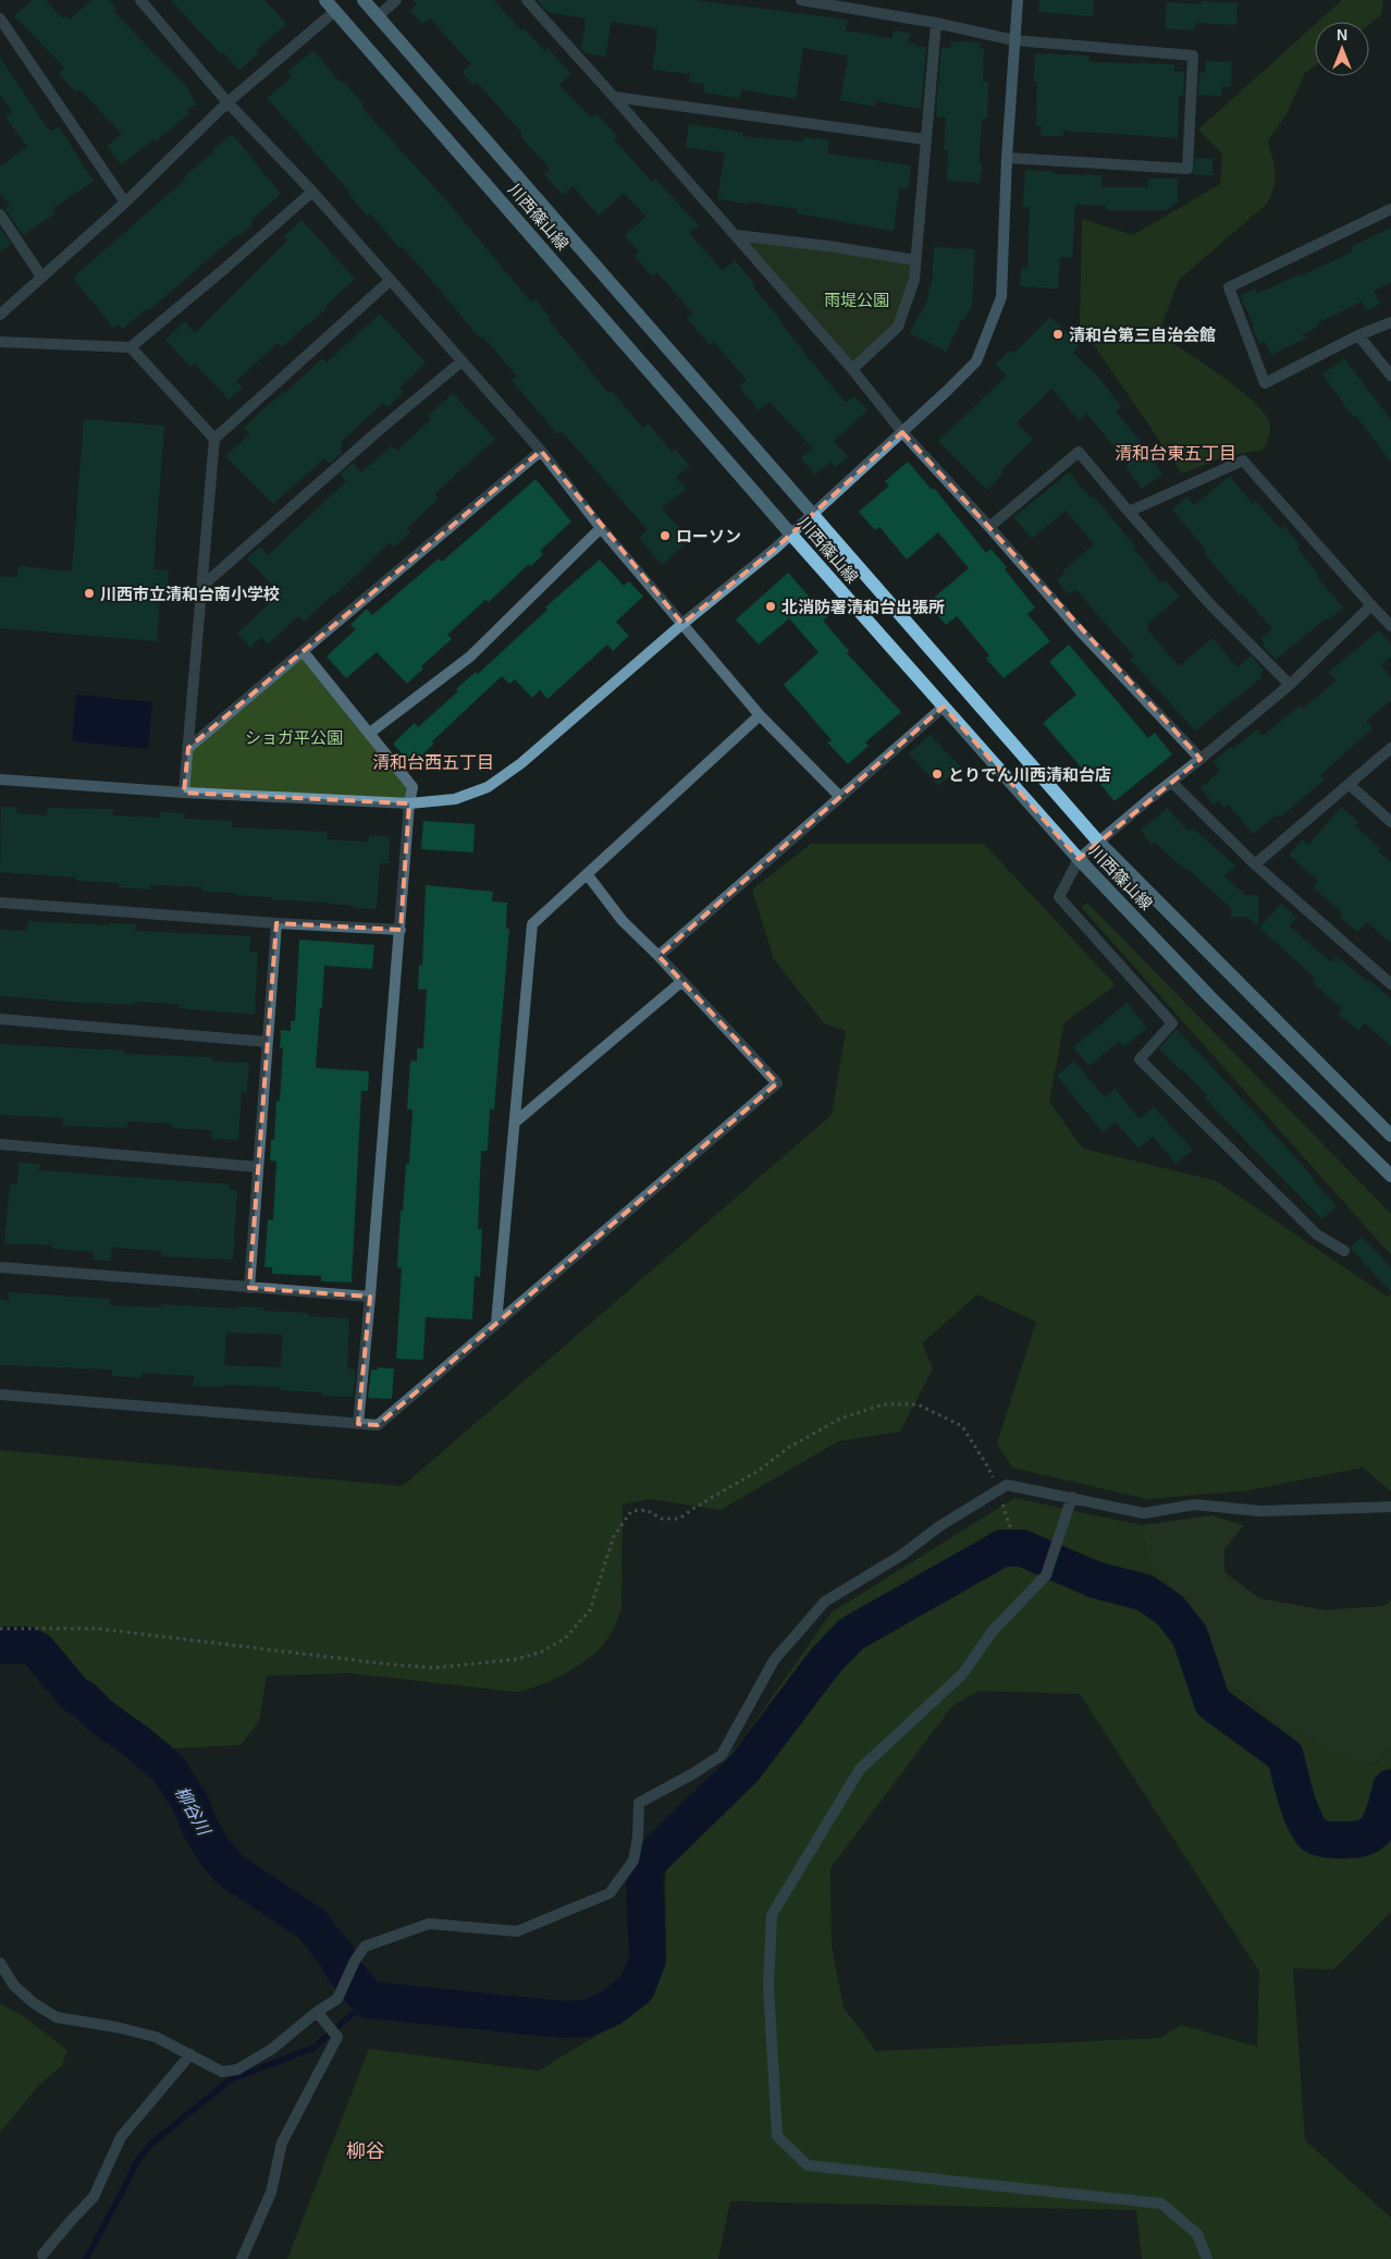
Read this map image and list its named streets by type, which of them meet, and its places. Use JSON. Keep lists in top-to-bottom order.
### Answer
{
  "streets": {
    "main road": ["川西篠山線"]
  },
  "districts": ["清和台東五丁目", "清和台西五丁目", "柳谷"],
  "water": ["柳谷川"],
  "parks": ["雨堤公園", "ショガ平公園"],
  "places": [
    "清和台第三自治会館",
    "ローソン",
    "川西市立清和台南小学校",
    "北消防署清和台出張所",
    "とりでん川西清和台店"
  ],
  "north": "top"
}
